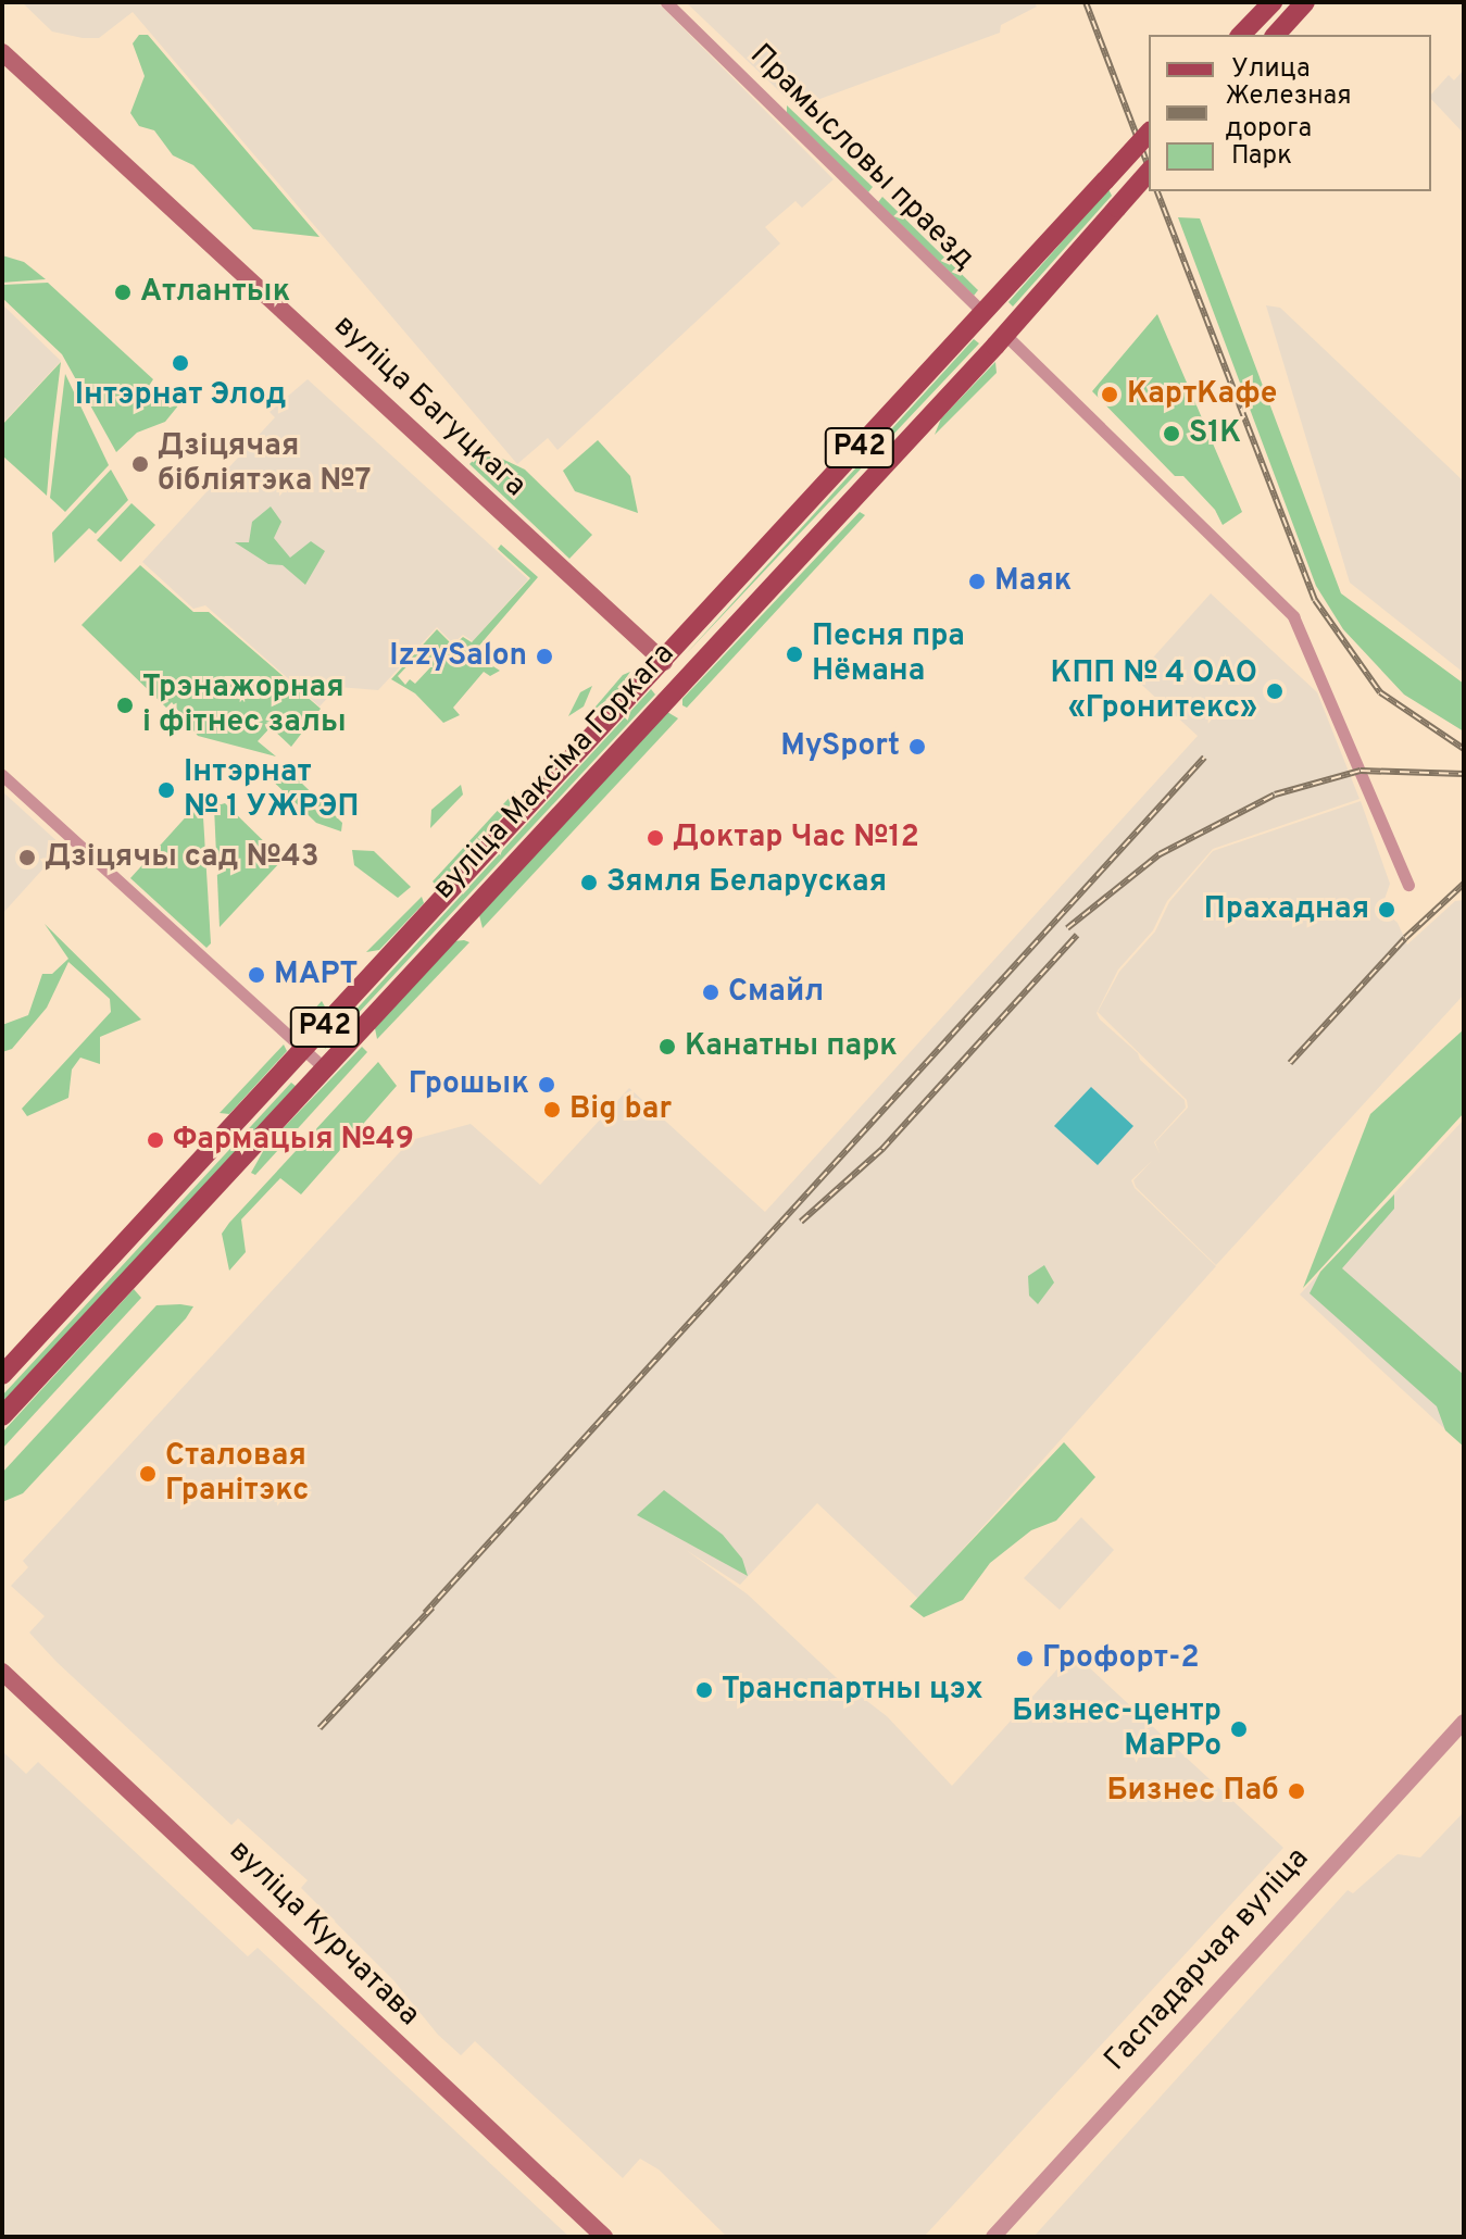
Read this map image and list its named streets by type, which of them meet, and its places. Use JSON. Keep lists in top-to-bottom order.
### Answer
{
  "streets": {
    "main road": [
      "вуліца Багуцкага",
      "Р42",
      "вуліца Максіма Горкага",
      "вуліца Курчатава"
    ],
    "street": ["Прамысловы праезд", "Гаспадарчая вуліца"]
  },
  "crossings": [
    ["Прамысловы праезд", "вуліца Максіма Горкага"],
    ["вуліца Багуцкага", "вуліца Максіма Горкага"]
  ],
  "places": [
    "Атлантык",
    "Інтэрнат Элод",
    "КартКафе",
    "S1K",
    "Дзіцячая бібліятэка №7",
    "Маяк",
    "Песня пра Нёмана",
    "IzzySalon",
    "КПП № 4 ОАО «Гронитекс»",
    "Трэнажорная і фітнес залы",
    "MySport",
    "Інтэрнат № 1 УЖРЭП",
    "Доктар Час №12",
    "Дзіцячы сад №43",
    "Зямля Беларуская",
    "Прахадная",
    "МАРТ",
    "Смайл",
    "Канатны парк",
    "Грошык",
    "Big bar",
    "Фармацыя №49",
    "Сталовая Гранітэкс",
    "Грофорт-2",
    "Транспартны цэх",
    "Бизнес-центр МаРРо",
    "Бизнес Паб"
  ],
  "legend": ["Улица", "Железная дорога", "Парк"]
}
